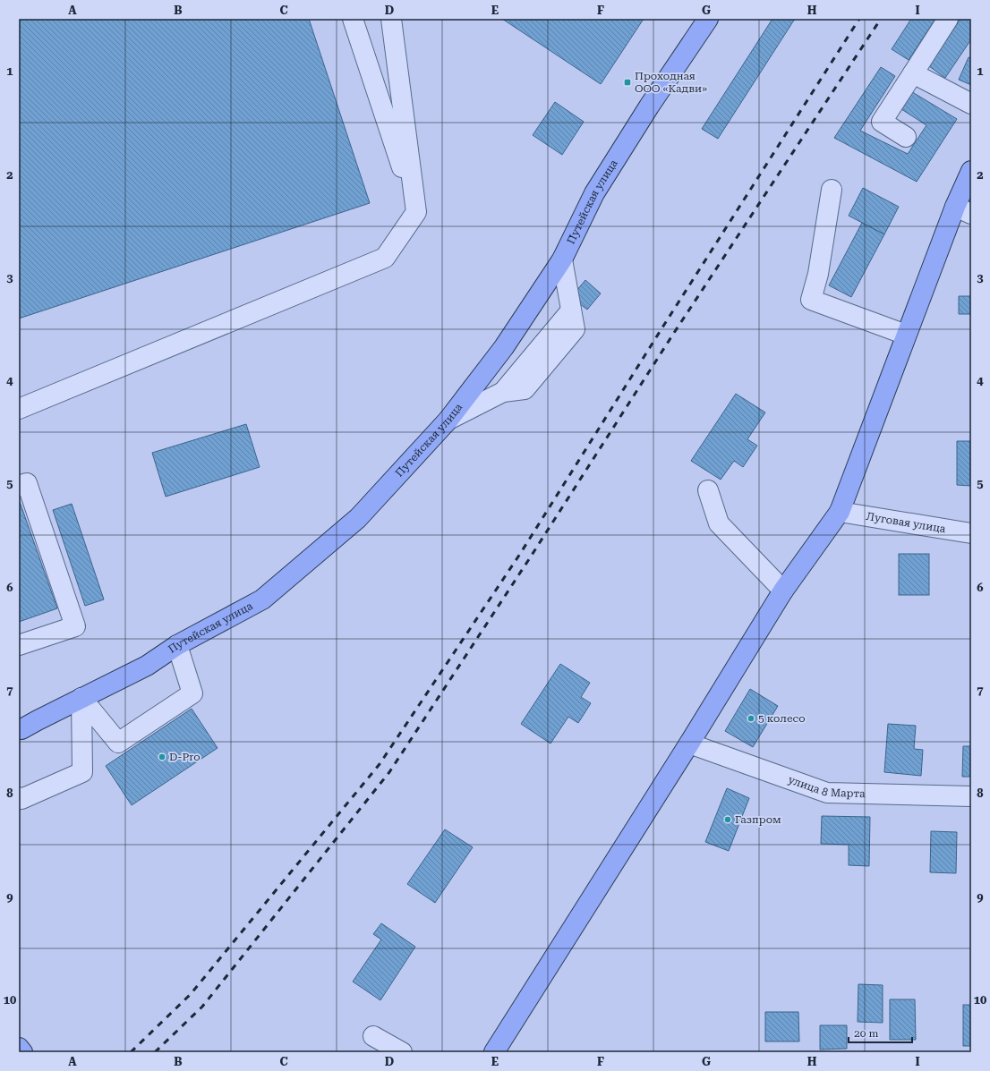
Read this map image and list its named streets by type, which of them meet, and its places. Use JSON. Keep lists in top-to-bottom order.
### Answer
{
  "streets": {
    "main road": ["Путейская улица"],
    "street": ["Луговая улица", "улица 8 Марта"]
  },
  "places": {
    "transit": ["Проходная ООО «Кадви»"],
    "other": ["5 колесо", "D-Pro", "Газпром"]
  },
  "scale_bar": "20 m",
  "grid": {
    "columns": [
      "A",
      "B",
      "C",
      "D",
      "E",
      "F",
      "G",
      "H",
      "I"
    ],
    "rows": [
      "1",
      "2",
      "3",
      "4",
      "5",
      "6",
      "7",
      "8",
      "9",
      "10"
    ]
  }
}
